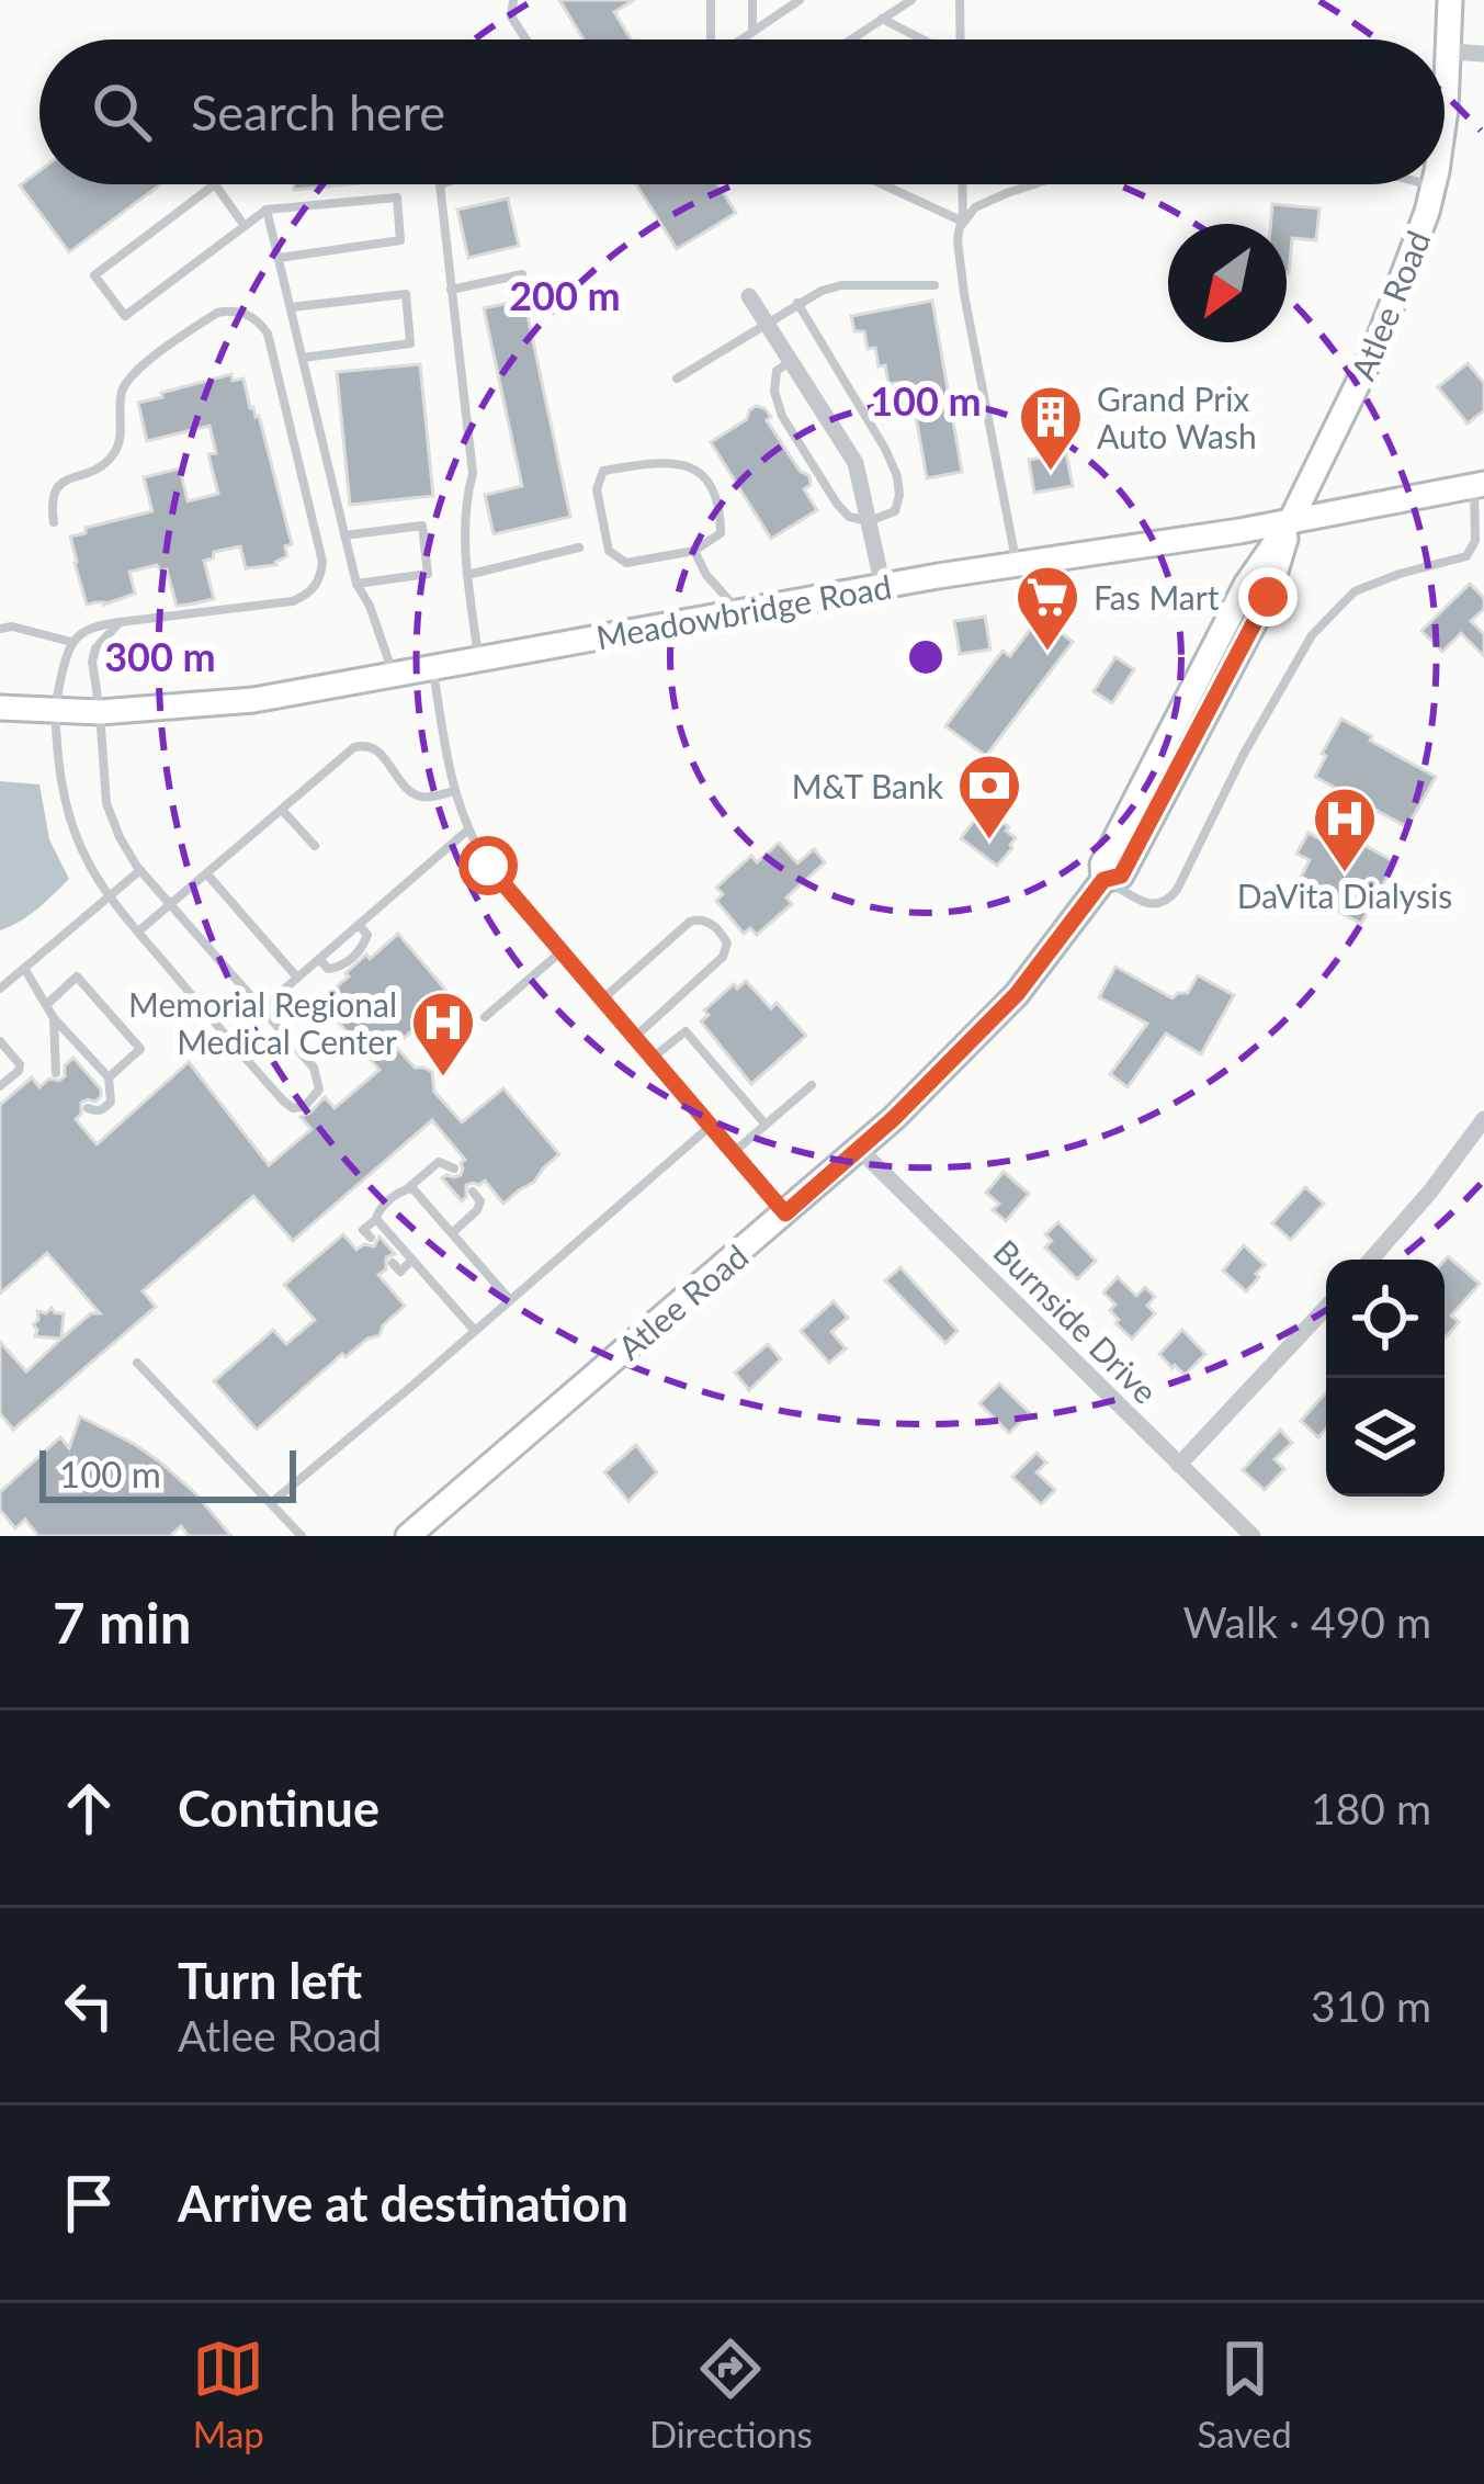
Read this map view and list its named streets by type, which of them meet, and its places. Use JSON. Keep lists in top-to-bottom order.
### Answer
{
  "streets": {
    "main road": ["Atlee Road", "Meadowbridge Road"],
    "street": ["Burnside Drive"]
  },
  "crossings": [
    ["Atlee Road", "Meadowbridge Road"],
    ["Atlee Road", "Burnside Drive"]
  ],
  "places": {
    "building": ["Grand Prix Auto Wash"],
    "supermarket": ["Fas Mart"],
    "bank": ["M&T Bank"],
    "hospital": ["DaVita Dialysis", "Memorial Regional Medical Center"]
  },
  "scale_bar": "100 m",
  "north": "bottom left",
  "page": {
    "search": "Search here",
    "scale": "100 m",
    "heading": ["7 min", "Walk · 490 m"],
    "list": [
      ["Continue", "180 m"],
      ["Turn left", "Atlee Road", "310 m"],
      "Arrive at destination"
    ],
    "nav": ["Map", "Directions", "Saved"]
  },
  "rings": ["200 m", "100 m", "300 m"]
}
